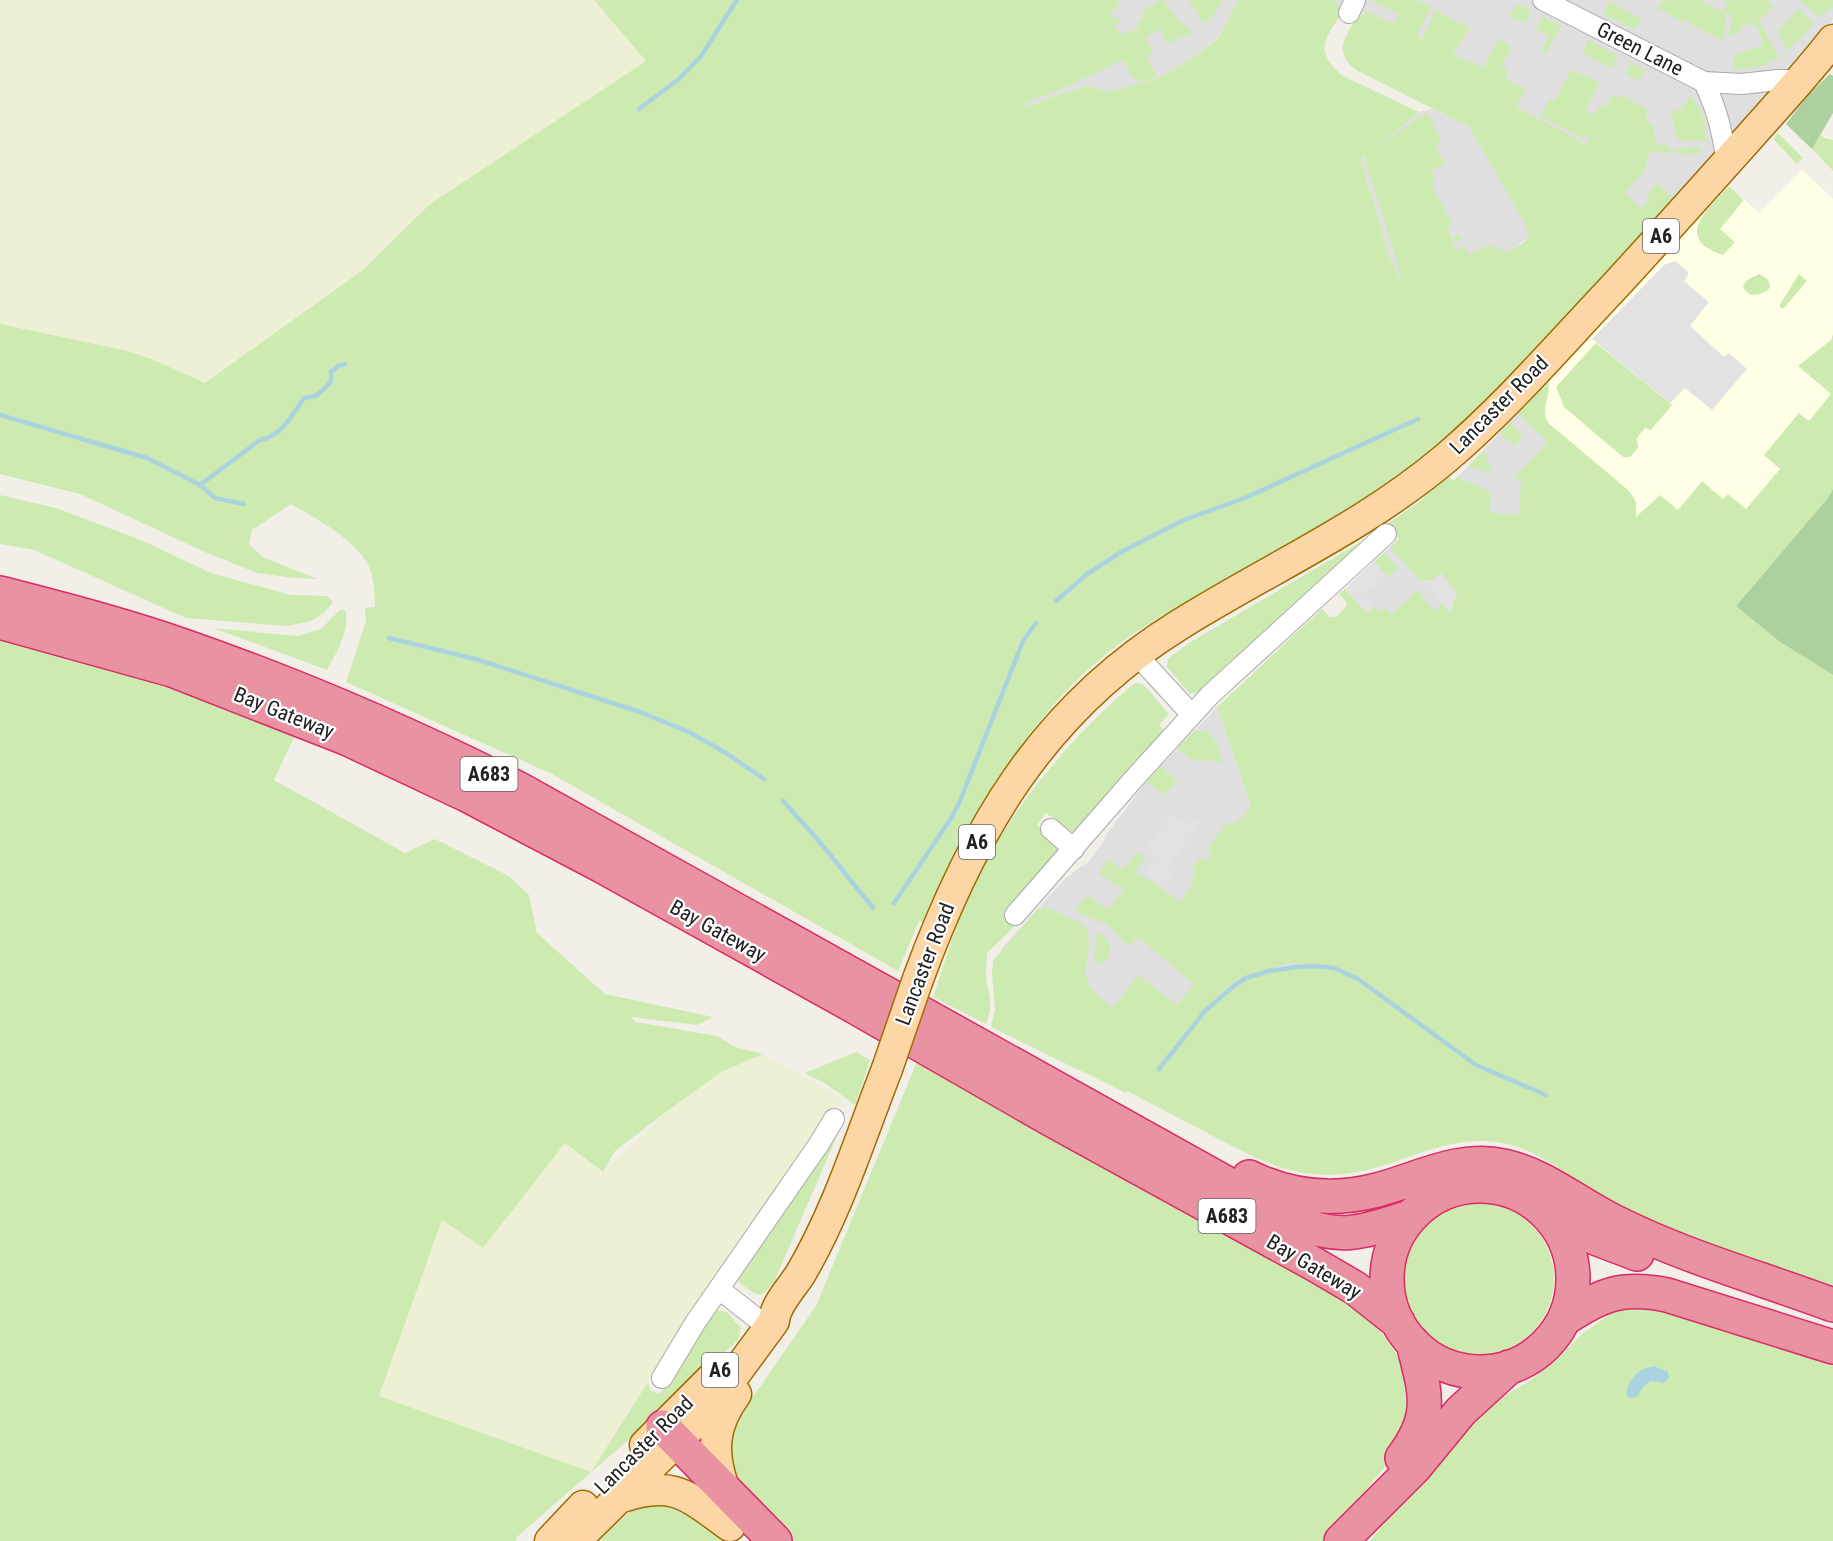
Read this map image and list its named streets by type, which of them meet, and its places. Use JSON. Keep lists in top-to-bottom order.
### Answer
{
  "streets": {
    "highway": ["Bay Gateway", "A683"],
    "main road": ["A6", "Lancaster Road"],
    "street": ["Green Lane"]
  },
  "crossings": [
    ["Green Lane", "A6"],
    ["Green Lane", "Lancaster Road"],
    ["A6", "Lancaster Road"]
  ]
}
